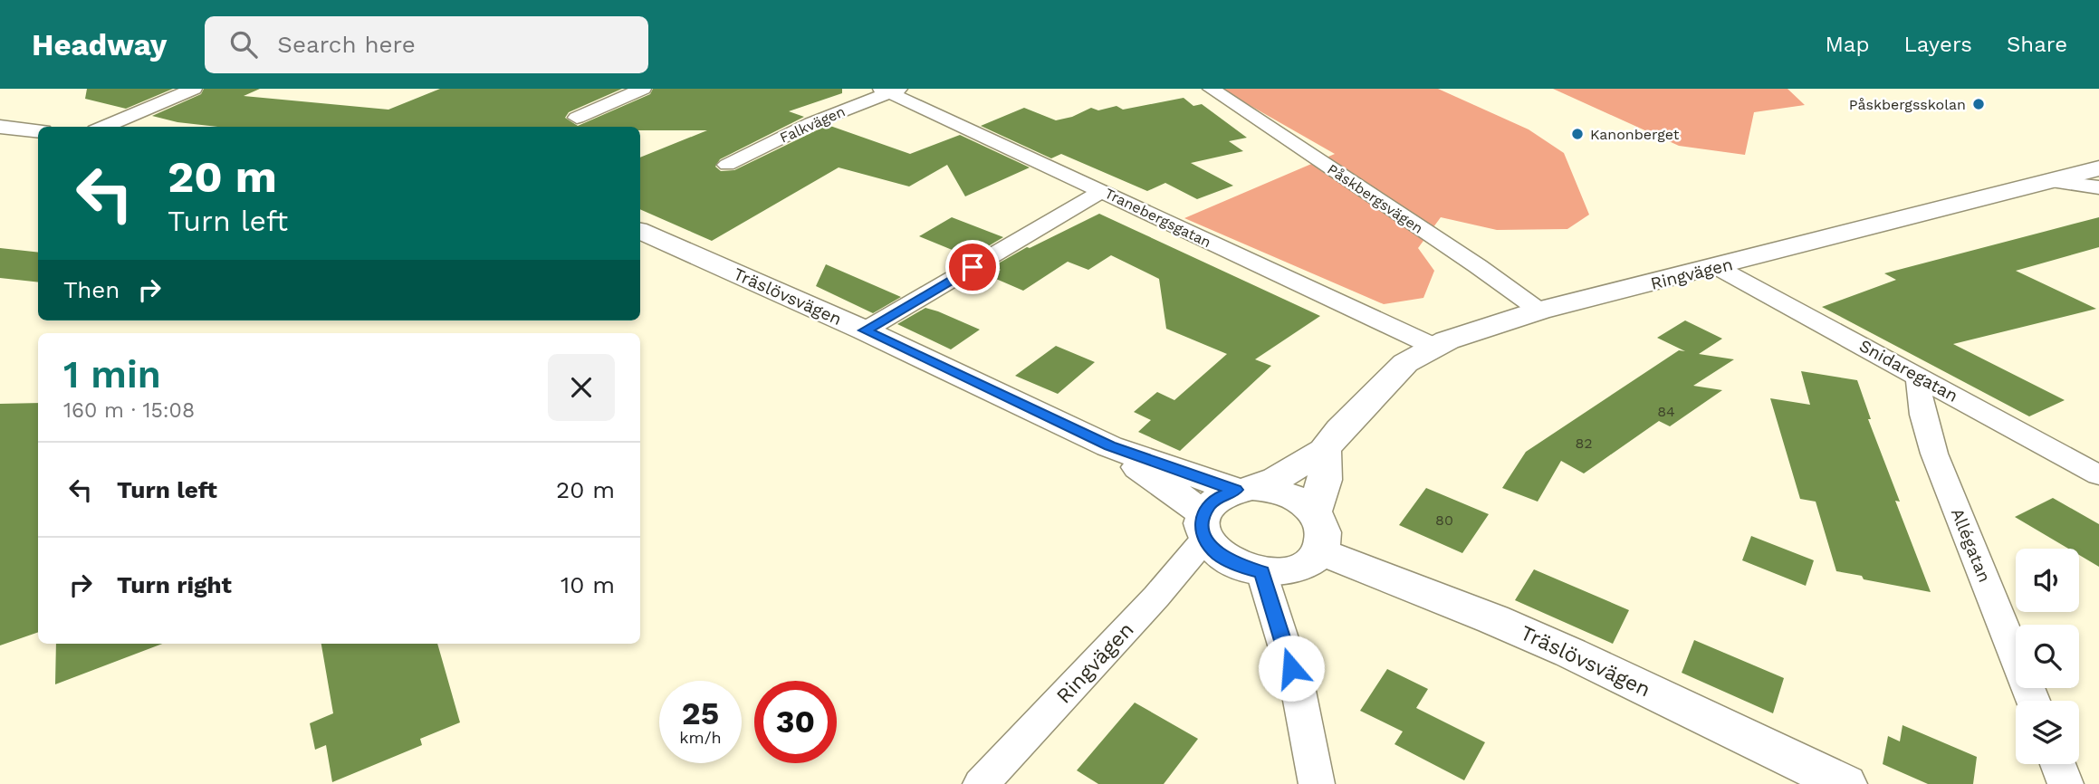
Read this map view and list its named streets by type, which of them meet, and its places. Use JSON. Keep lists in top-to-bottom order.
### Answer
{
  "streets": {
    "street": [
      "Falkvägen",
      "Påskbergsvägen",
      "Tranebergsgatan",
      "Ringvägen",
      "Träslövsvägen",
      "Snidaregatan",
      "Allégatan"
    ]
  },
  "crossings": [
    ["Falkvägen", "Tranebergsgatan"],
    ["Påskbergsvägen", "Ringvägen"],
    ["Tranebergsgatan", "Ringvägen"],
    ["Ringvägen", "Träslövsvägen"],
    ["Ringvägen", "Snidaregatan"],
    ["Snidaregatan", "Allégatan"]
  ],
  "places": ["Påskbergsskolan", "Kanonberget"],
  "house_numbers": ["84", "82", "80"],
  "page": {
    "header": "Headway",
    "search": "Search here",
    "nav": ["Map", "Layers", "Share"],
    "turn": ["20 m", "Turn left"],
    "then": "Then",
    "heading": ["1 min", "160 m · 15:08"],
    "list": [
      {
        "name": "Turn left",
        "value": "20 m"
      },
      {
        "name": "Turn right",
        "value": "10 m"
      }
    ],
    "speed": "25 km/h",
    "limit": "30"
  }
}
